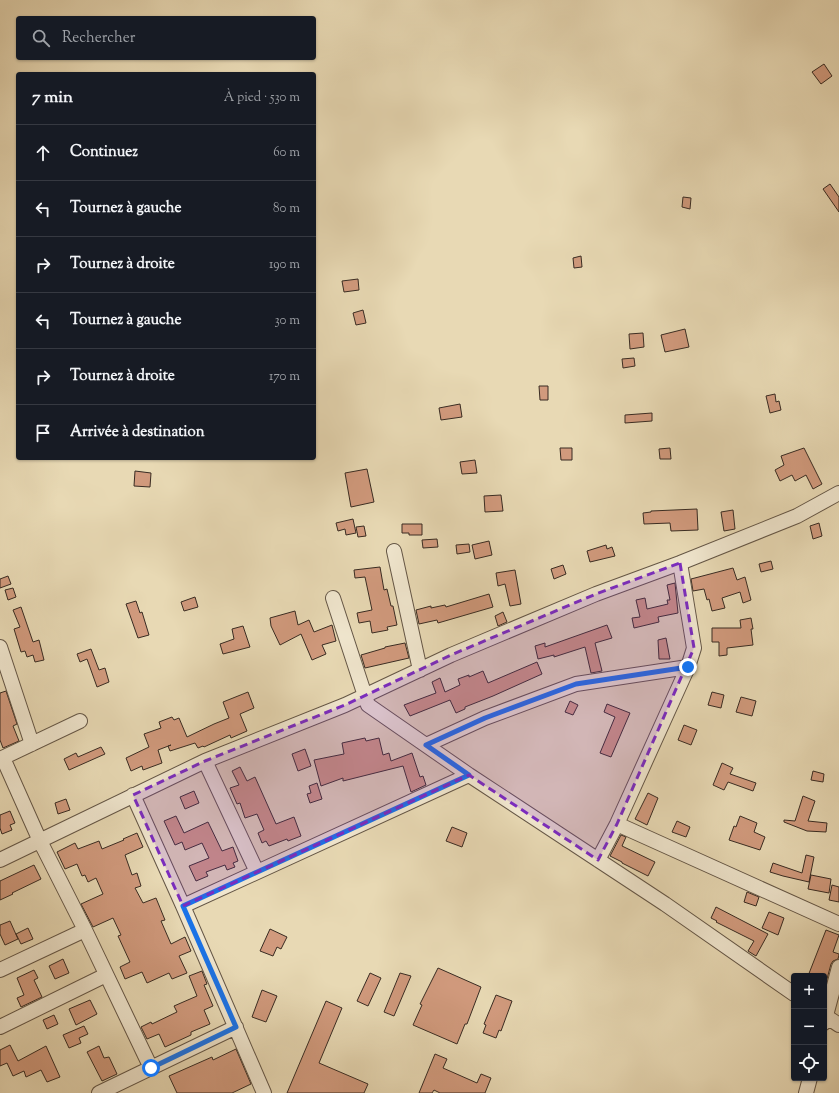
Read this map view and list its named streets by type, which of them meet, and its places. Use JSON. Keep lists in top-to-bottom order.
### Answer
{
  "page": {
    "search": "Rechercher",
    "heading": ["7 min", "À pied · 530 m"],
    "list": [
      ["Continuez", "60 m"],
      ["Tournez à gauche", "80 m"],
      ["Tournez à droite", "190 m"],
      ["Tournez à gauche", "30 m"],
      ["Tournez à droite", "170 m"],
      "Arrivée à destination"
    ],
    "map_buttons": ["+", "−"]
  }
}
